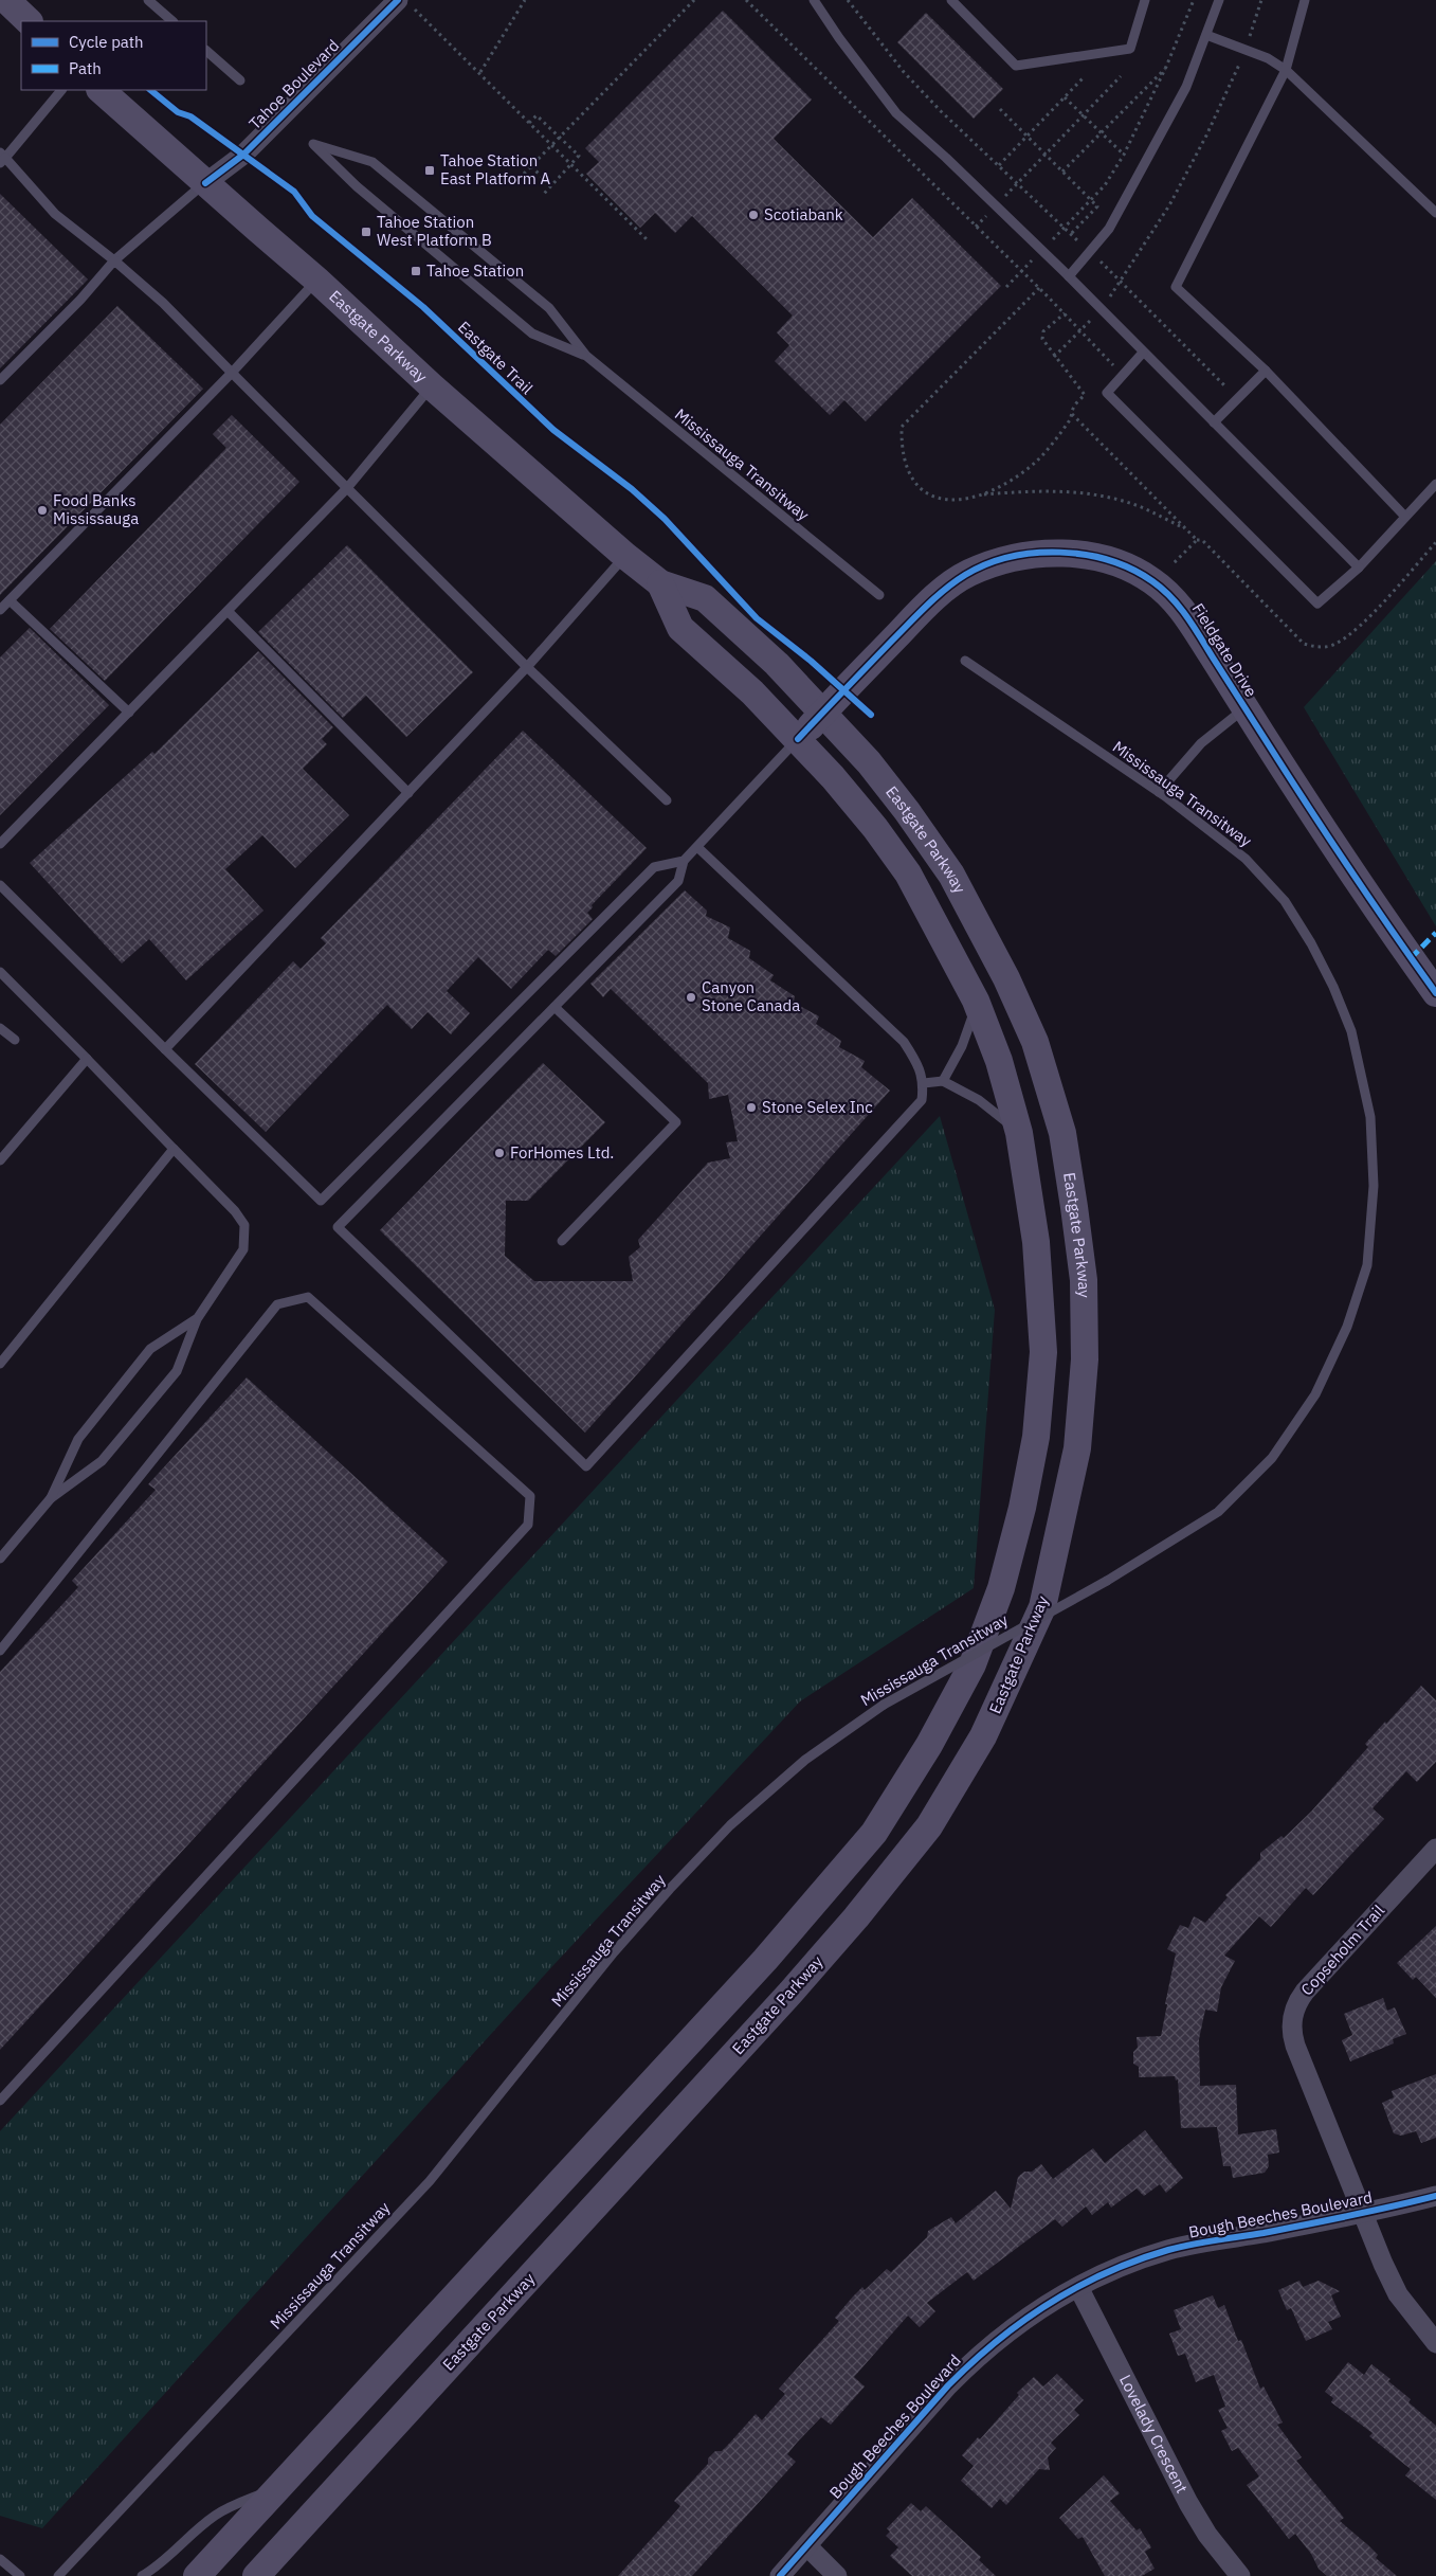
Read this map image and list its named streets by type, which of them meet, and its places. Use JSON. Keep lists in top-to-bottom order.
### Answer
{
  "streets": {
    "main road": ["Eastgate Parkway", "Fieldgate Drive"],
    "street": [
      "Tahoe Boulevard",
      "Copseholm Trail",
      "Bough Beeches Boulevard",
      "Lovelady Crescent"
    ],
    "lane": ["Mississauga Transitway"],
    "cycle path": ["Eastgate Trail"]
  },
  "crossings": [
    ["Tahoe Boulevard", "Eastgate Parkway"],
    ["Eastgate Parkway", "Fieldgate Drive"],
    ["Copseholm Trail", "Bough Beeches Boulevard"],
    ["Bough Beeches Boulevard", "Lovelady Crescent"]
  ],
  "places": {
    "transit": ["Tahoe Station East Platform A", "Tahoe Station West Platform B", "Tahoe Station"],
    "other": [
      "Scotiabank",
      "Food Banks Mississauga",
      "Canyon Stone Canada",
      "Stone Selex Inc",
      "ForHomes Ltd."
    ]
  },
  "legend": ["Cycle path", "Path"]
}
